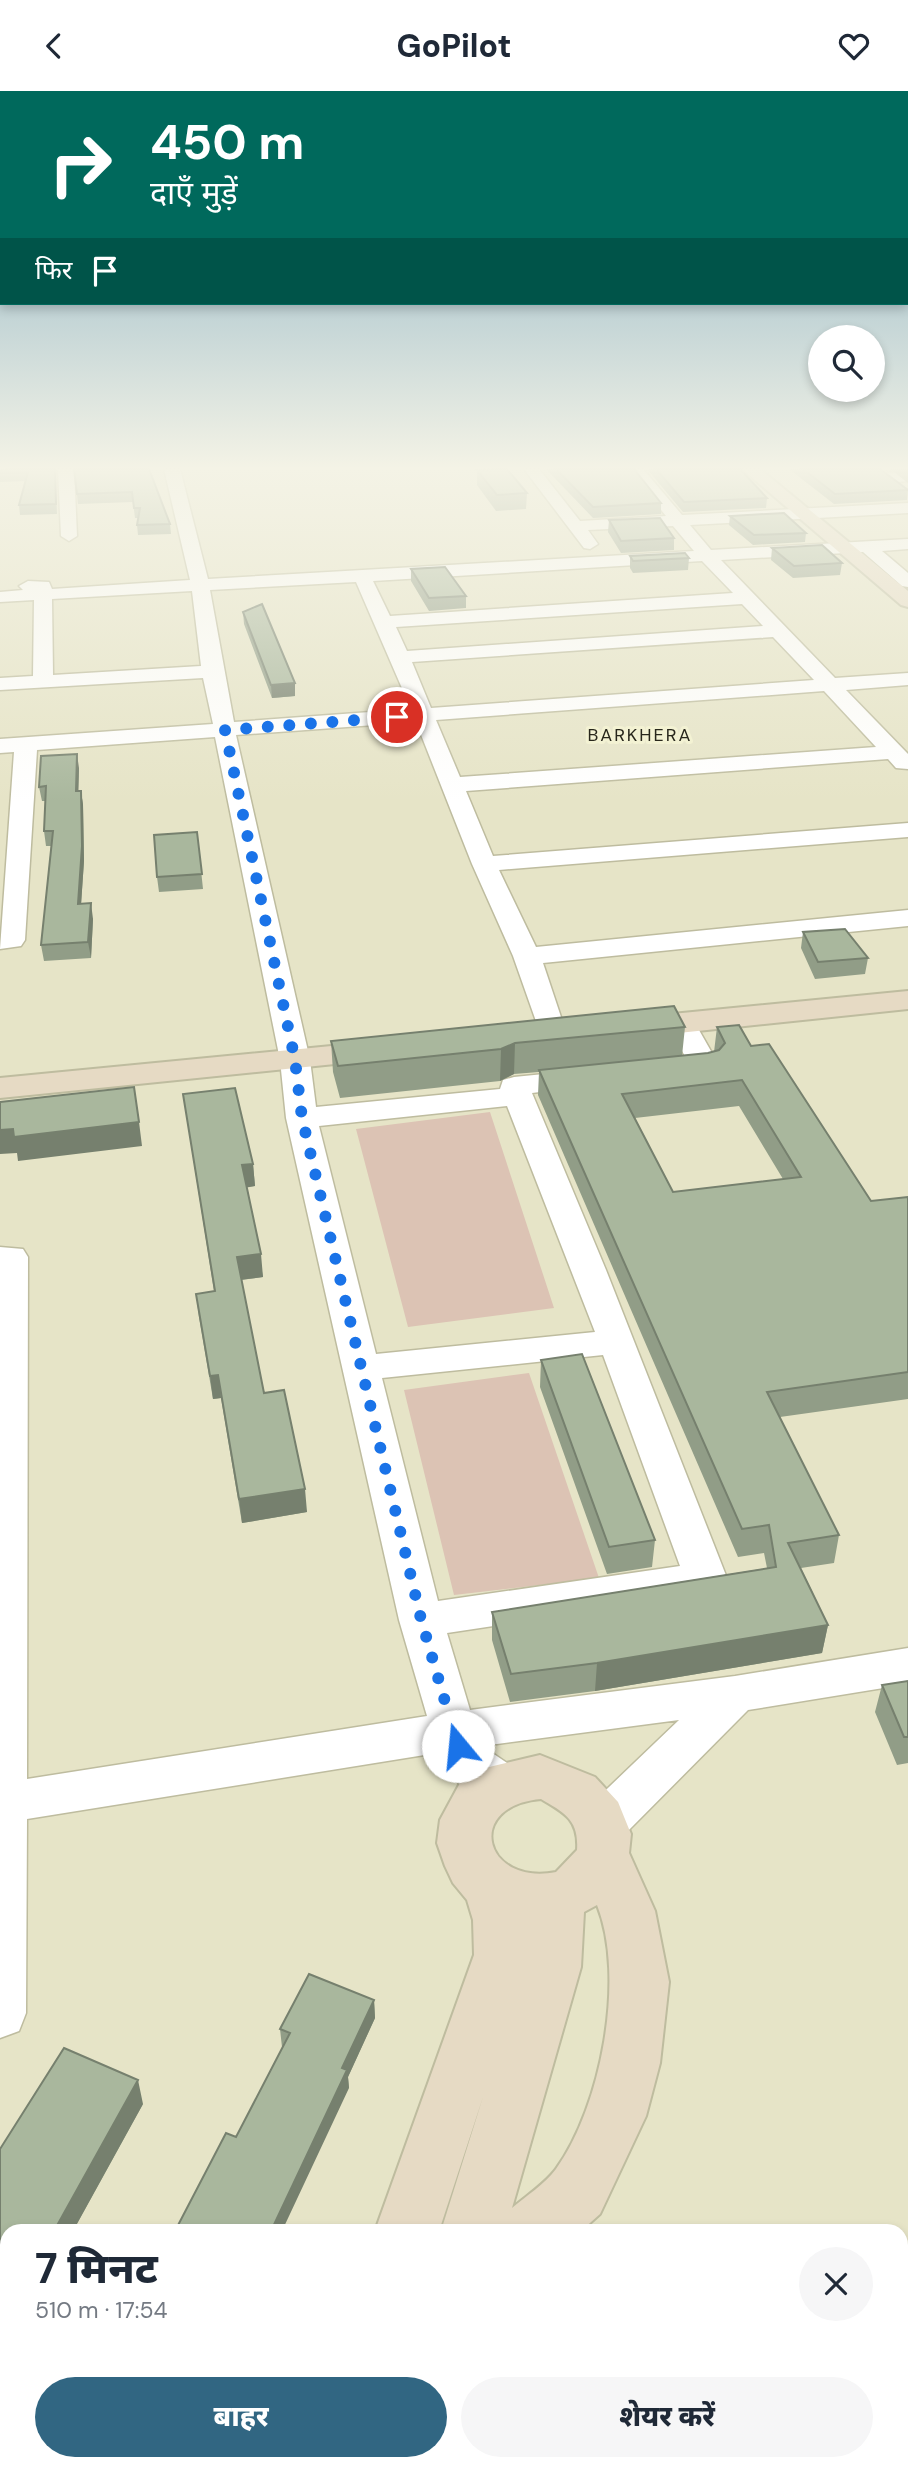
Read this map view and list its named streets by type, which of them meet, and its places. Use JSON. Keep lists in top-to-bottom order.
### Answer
{
  "districts": ["BARKHERA"],
  "page": {
    "header": "GoPilot",
    "turn": ["450 m", "दाएँ मुड़ें"],
    "then": "फिर",
    "heading": ["7 मिनट", "510 m · 17:54"],
    "buttons": ["बाहर", "शेयर करें"]
  }
}
